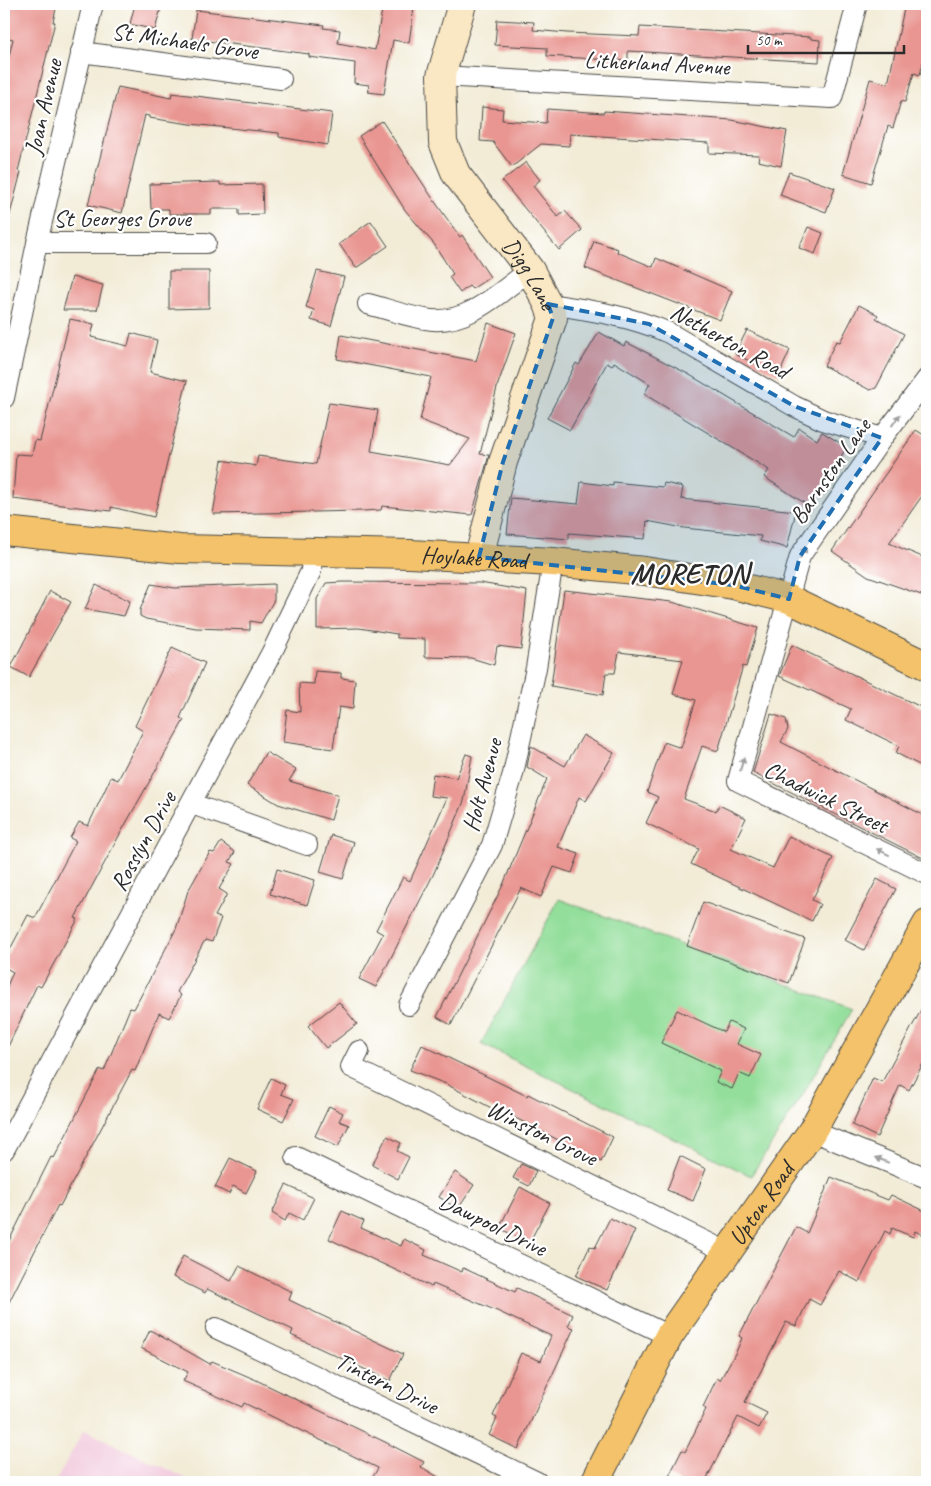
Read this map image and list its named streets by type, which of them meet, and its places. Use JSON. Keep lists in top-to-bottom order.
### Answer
{
  "streets": {
    "main road": ["Hoylake Road", "Upton Road"],
    "street": [
      "St Michaels Grove",
      "Litherland Avenue",
      "Joan Avenue",
      "St Georges Grove",
      "Digg Lane",
      "Netherton Road",
      "Barnston Lane",
      "Holt Avenue",
      "Chadwick Street",
      "Rosslyn Drive",
      "Winston Grove",
      "Dawpool Drive",
      "Tintern Drive"
    ]
  },
  "crossings": [
    ["St Michaels Grove", "Joan Avenue"],
    ["Litherland Avenue", "Digg Lane"],
    ["Joan Avenue", "St Georges Grove"],
    ["Digg Lane", "Netherton Road"],
    ["Digg Lane", "Hoylake Road"],
    ["Netherton Road", "Barnston Lane"],
    ["Barnston Lane", "Hoylake Road"],
    ["Barnston Lane", "Chadwick Street"],
    ["Hoylake Road", "Holt Avenue"],
    ["Hoylake Road", "Chadwick Street"],
    ["Hoylake Road", "Rosslyn Drive"],
    ["Winston Grove", "Upton Road"],
    ["Upton Road", "Dawpool Drive"]
  ],
  "one_way": ["Barnston Lane"],
  "districts": ["MORETON"],
  "scale_bar": "50 m"
}
